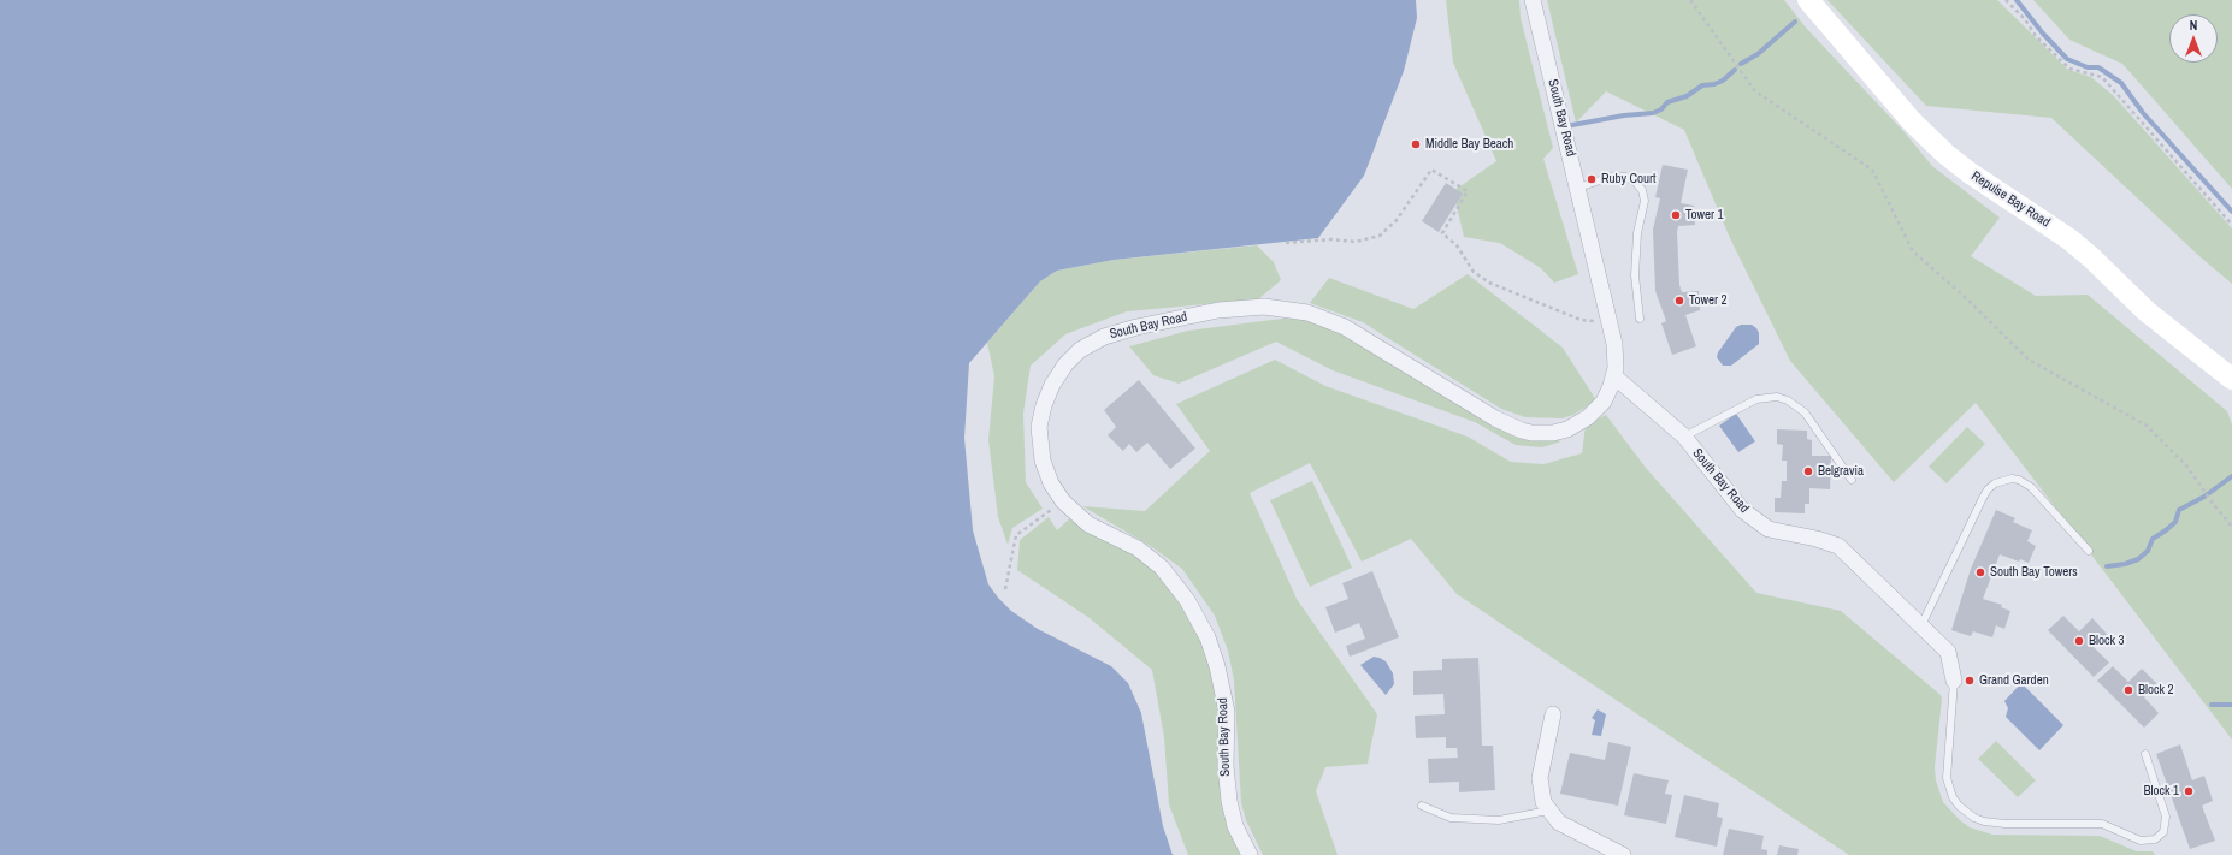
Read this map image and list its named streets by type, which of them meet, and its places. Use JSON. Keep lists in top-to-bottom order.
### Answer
{
  "streets": {
    "main road": ["Repulse Bay Road"],
    "street": ["South Bay Road"]
  },
  "places": [
    "Middle Bay Beach",
    "Ruby Court",
    "Tower 1",
    "Tower 2",
    "Belgravia",
    "South Bay Towers",
    "Block 3",
    "Grand Garden",
    "Block 2",
    "Block 1"
  ],
  "north": "top"
}
